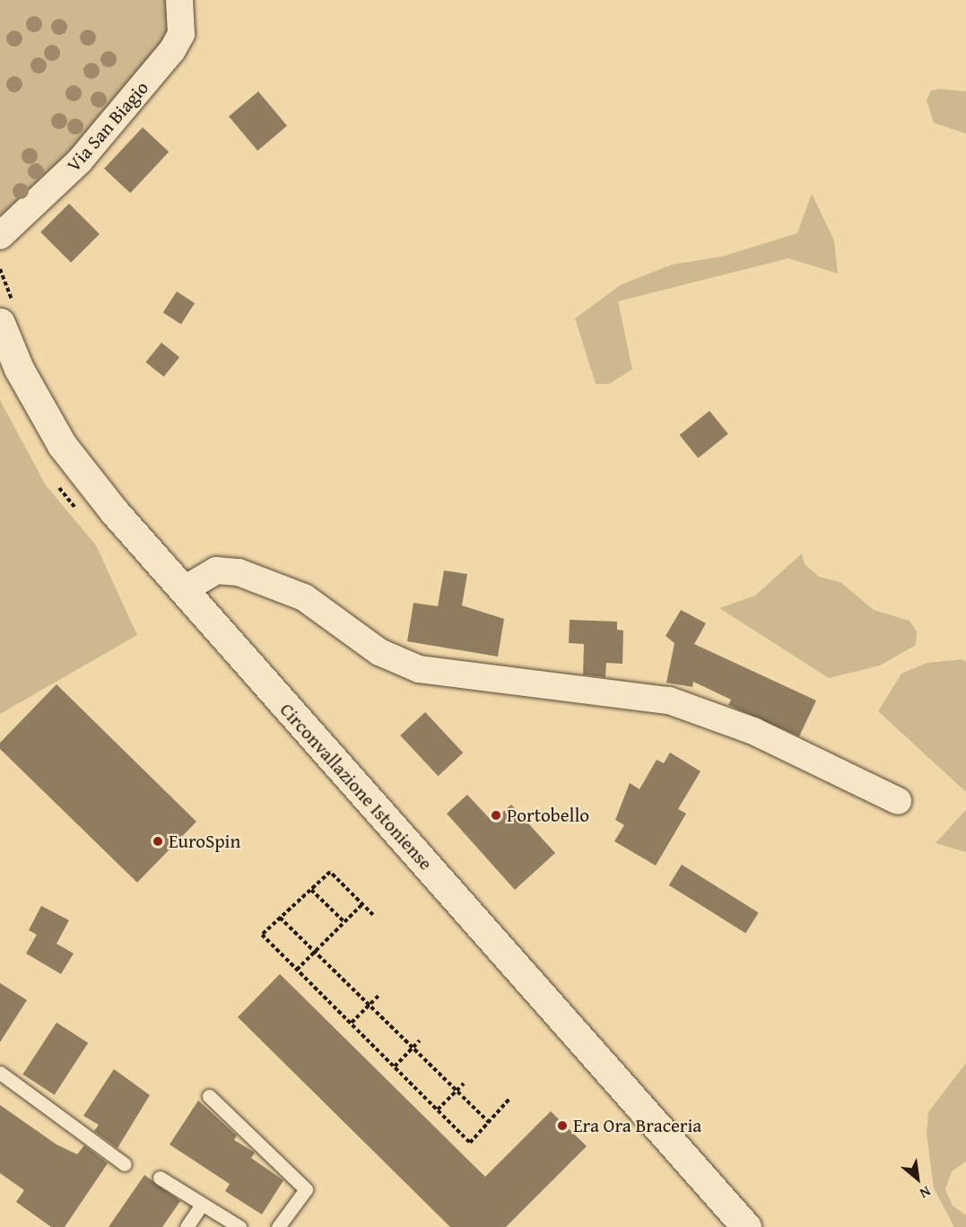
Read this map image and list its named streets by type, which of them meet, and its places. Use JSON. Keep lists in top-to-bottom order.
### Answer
{
  "streets": {
    "main road": ["Circonvallazione Istoniense"],
    "street": ["Via San Biagio"]
  },
  "places": ["Portobello", "EuroSpin", "Era Ora Braceria"],
  "north": "bottom right"
}
